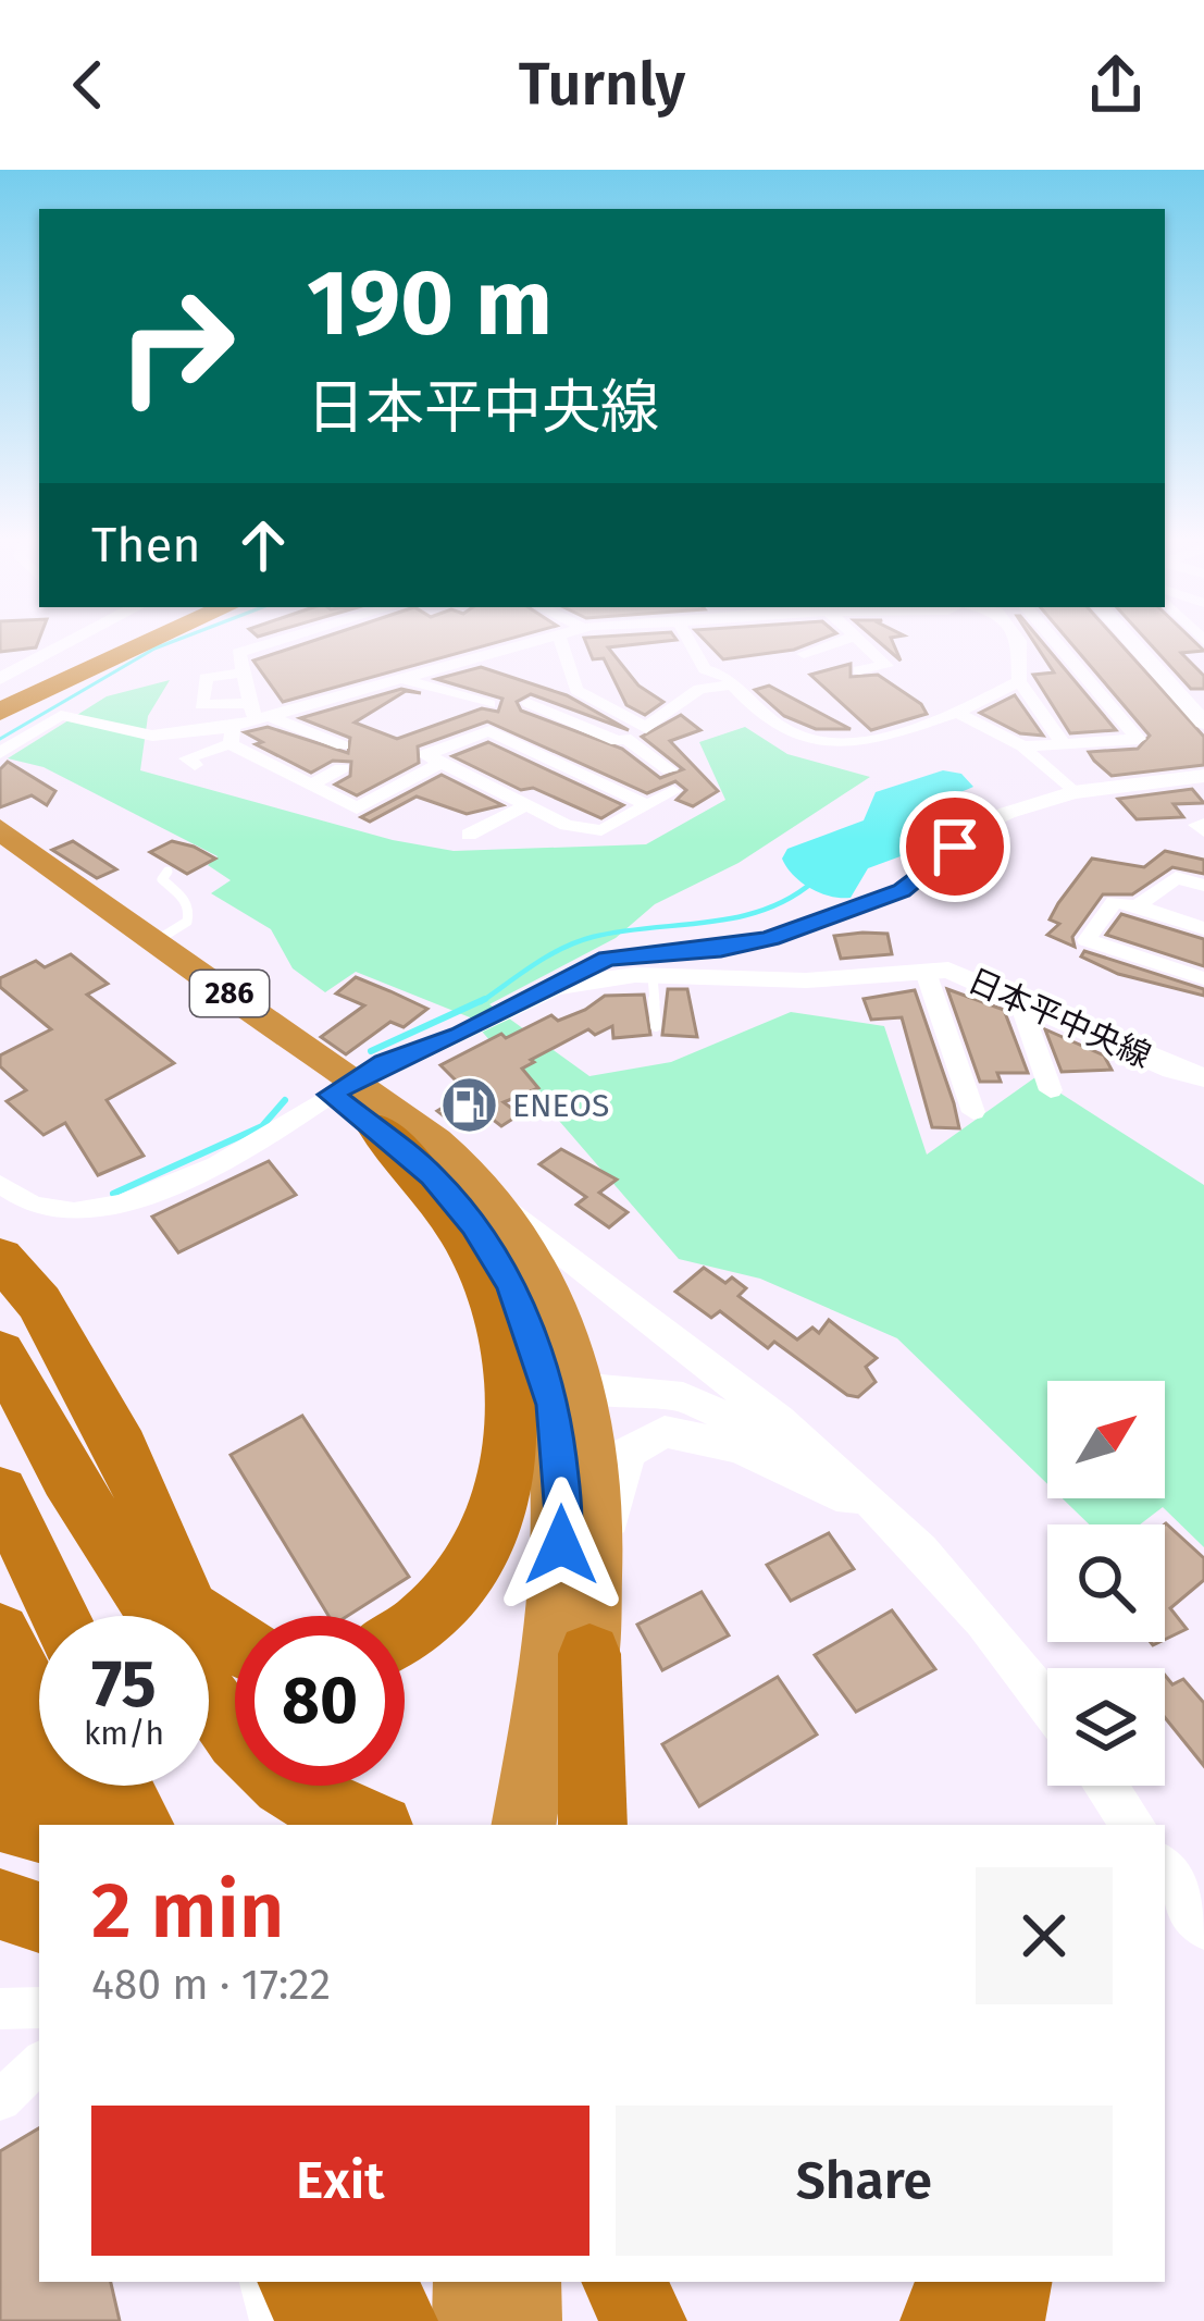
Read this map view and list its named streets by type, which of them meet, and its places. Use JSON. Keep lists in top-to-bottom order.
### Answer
{
  "streets": {
    "highway": ["286"],
    "street": ["日本平中央線"]
  },
  "crossings": [
    ["286", "日本平中央線"]
  ],
  "places": {
    "fuel station": ["ENEOS"]
  },
  "north": "top right",
  "page": {
    "header": "Turnly",
    "turn": ["190 m", "日本平中央線"],
    "then": "Then",
    "speed": "75 km/h",
    "limit": "80",
    "heading": ["2 min", "480 m · 17:22"],
    "buttons": ["Exit", "Share"]
  }
}
